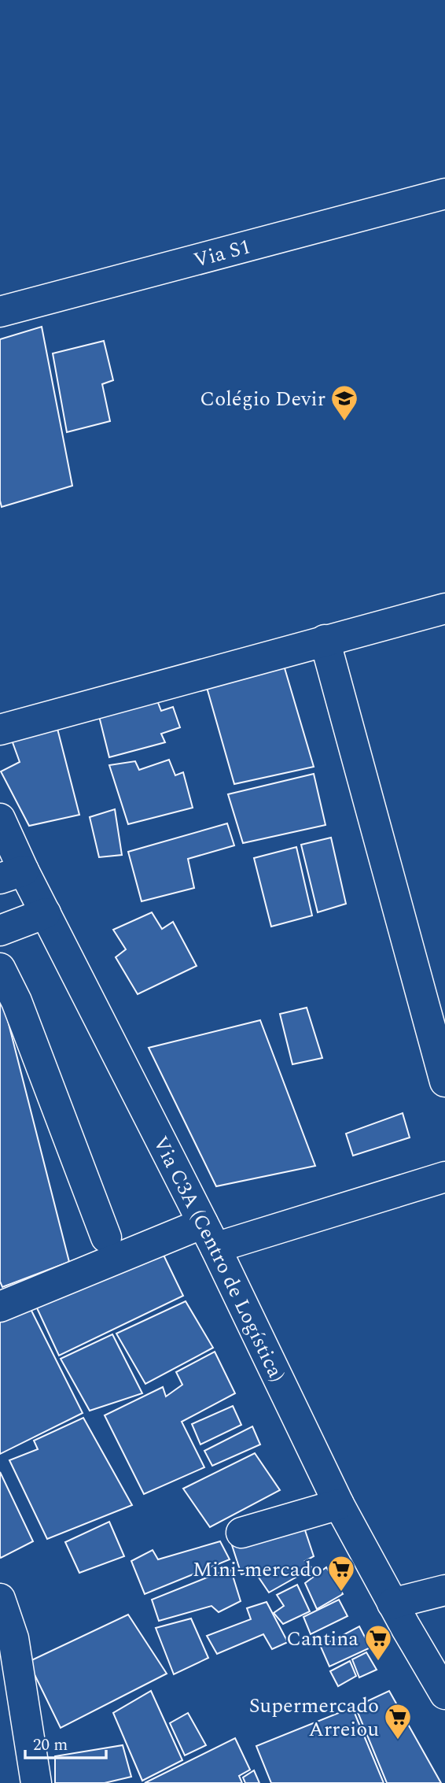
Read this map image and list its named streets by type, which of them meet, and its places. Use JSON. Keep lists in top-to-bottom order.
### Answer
{
  "streets": {
    "street": ["Via S1", "Via C3A (Centro de Logística)"]
  },
  "places": {
    "school or university": ["Colégio Devir"],
    "supermarket": ["Mini-mercado", "Cantina", "Supermercado Arreiou"]
  },
  "scale_bar": "20 m"
}
